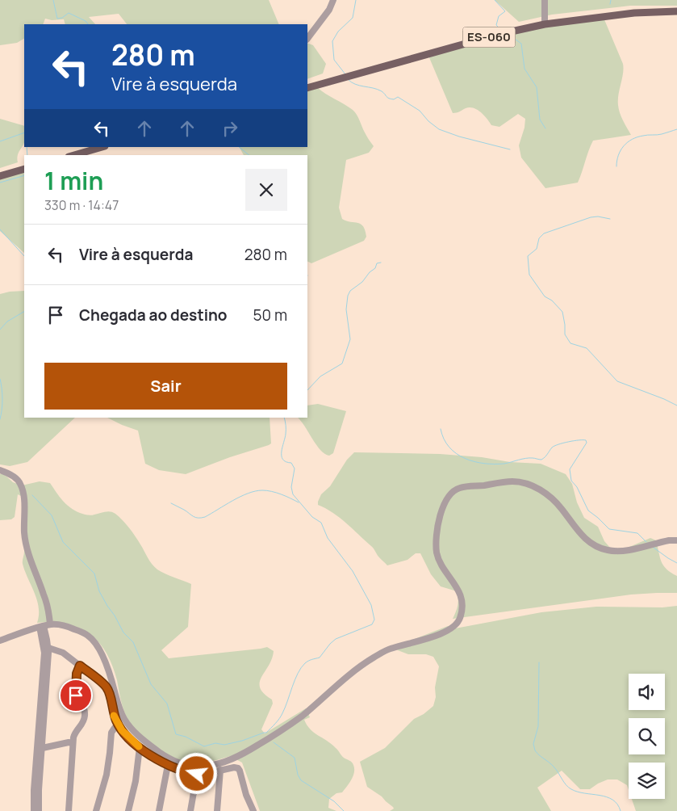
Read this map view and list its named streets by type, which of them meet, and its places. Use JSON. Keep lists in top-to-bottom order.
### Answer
{
  "streets": {
    "main road": ["ES-060"]
  },
  "page": {
    "turn": ["280 m", "Vire à esquerda"],
    "heading": ["1 min", "330 m · 14:47"],
    "list": [
      {
        "name": "Vire à esquerda",
        "value": "280 m"
      },
      {
        "name": "Chegada ao destino",
        "value": "50 m"
      }
    ],
    "buttons": "Sair"
  }
}
